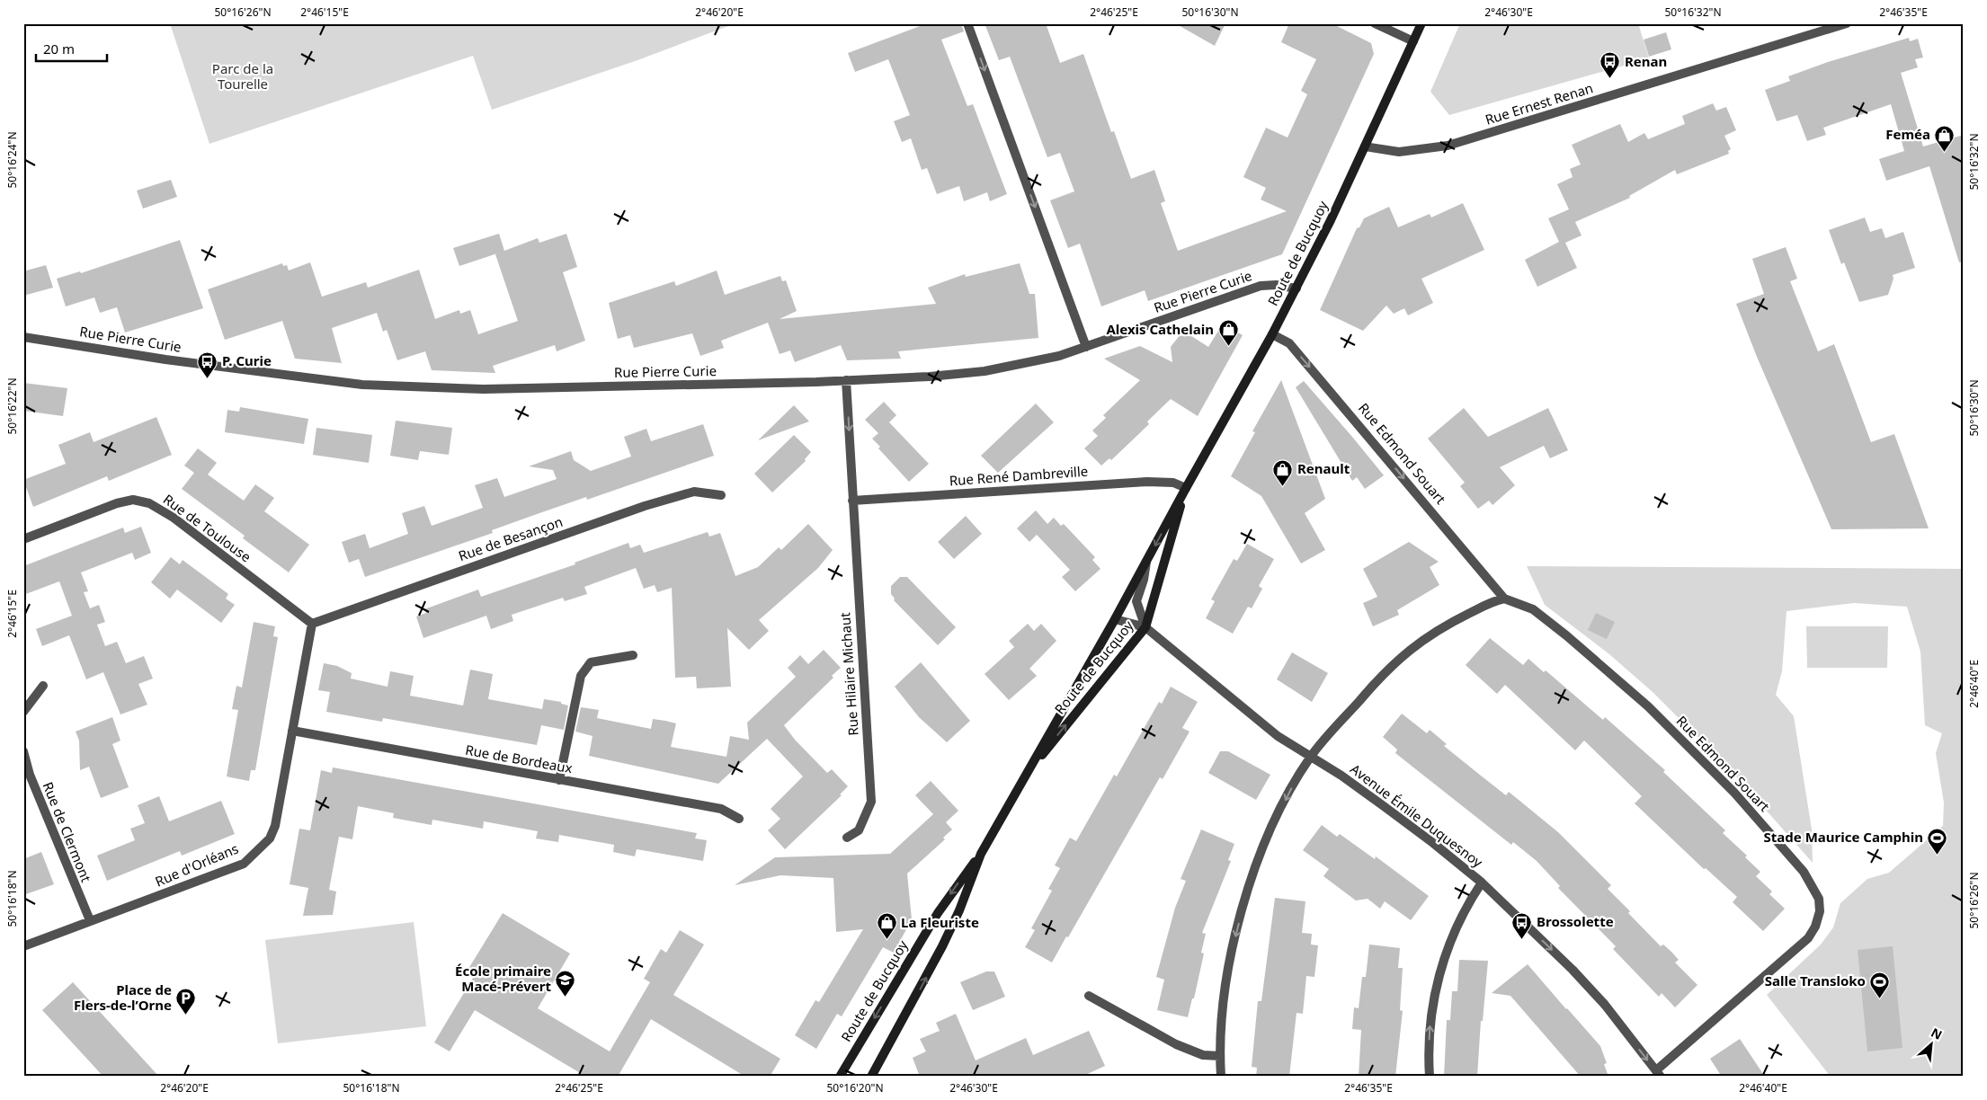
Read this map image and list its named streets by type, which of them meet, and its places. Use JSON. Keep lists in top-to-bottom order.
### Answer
{
  "streets": {
    "main road": ["Route de Bucquoy"],
    "street": [
      "Rue Ernest Renan",
      "Rue Pierre Curie",
      "Rue Edmond Souart",
      "Rue René Dambreville",
      "Rue de Toulouse",
      "Rue de Besançon",
      "Rue Hilaire Michaut",
      "Rue de Bordeaux",
      "Avenue Émile Duquesnoy",
      "Rue de Clermont",
      "Rue d'Orléans"
    ]
  },
  "crossings": [
    ["Rue Ernest Renan", "Route de Bucquoy"],
    ["Route de Bucquoy", "Rue Pierre Curie"],
    ["Route de Bucquoy", "Rue Edmond Souart"],
    ["Route de Bucquoy", "Rue René Dambreville"],
    ["Route de Bucquoy", "Avenue Émile Duquesnoy"],
    ["Rue Pierre Curie", "Rue Hilaire Michaut"],
    ["Rue Edmond Souart", "Avenue Émile Duquesnoy"],
    ["Rue René Dambreville", "Rue Hilaire Michaut"],
    ["Rue de Toulouse", "Rue de Besançon"],
    ["Rue de Toulouse", "Rue d'Orléans"],
    ["Rue de Besançon", "Rue d'Orléans"],
    ["Rue de Bordeaux", "Rue d'Orléans"],
    ["Rue de Clermont", "Rue d'Orléans"]
  ],
  "one_way": ["Avenue Émile Duquesnoy"],
  "parks": ["Parc de la Tourelle"],
  "places": {
    "bus stop": ["Renan", "P. Curie", "Brossolette"],
    "shop": [
      "Feméa",
      "Alexis Cathelain",
      "Renault",
      "La Fleuriste"
    ],
    "sports": ["Stade Maurice Camphin", "Salle Transloko"],
    "school or university": ["École primaire Macé-Prévert"],
    "parking": ["Place de Flers-de-l’Orne"]
  },
  "scale_bar": "20 m",
  "north": "top right",
  "coordinates": [
    "50°16'26\"N",
    "2°46'15\"E",
    "2°46'20\"E",
    "2°46'25\"E",
    "50°16'30\"N",
    "2°46'30\"E",
    "50°16'32\"N",
    "2°46'35\"E",
    "50°16'24\"N",
    "50°16'22\"N",
    "2°46'40\"E",
    "50°16'18\"N",
    "50°16'20\"N"
  ]
}
